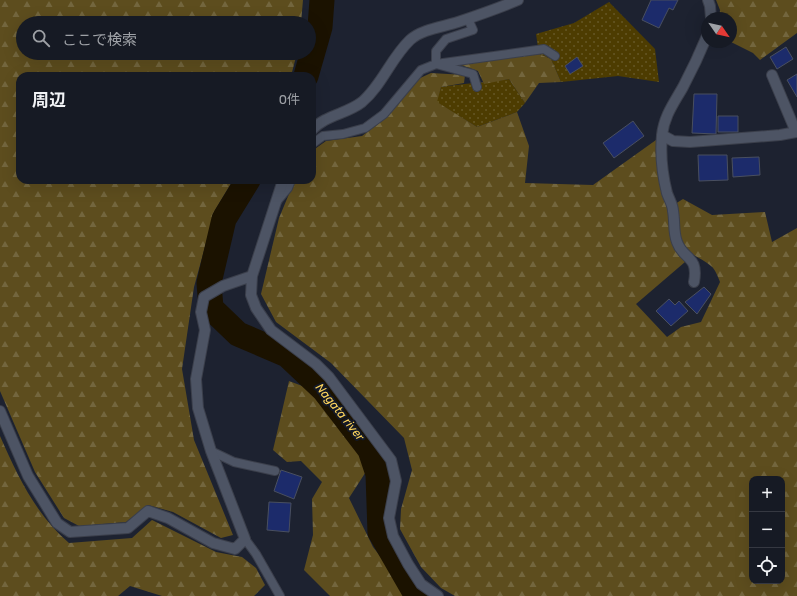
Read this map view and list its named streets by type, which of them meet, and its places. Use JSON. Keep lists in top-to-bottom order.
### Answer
{
  "water": ["Nagata river"],
  "north": "bottom right",
  "page": {
    "search": "ここで検索",
    "heading": ["周辺", "0件"],
    "map_buttons": ["+", "−"]
  }
}
